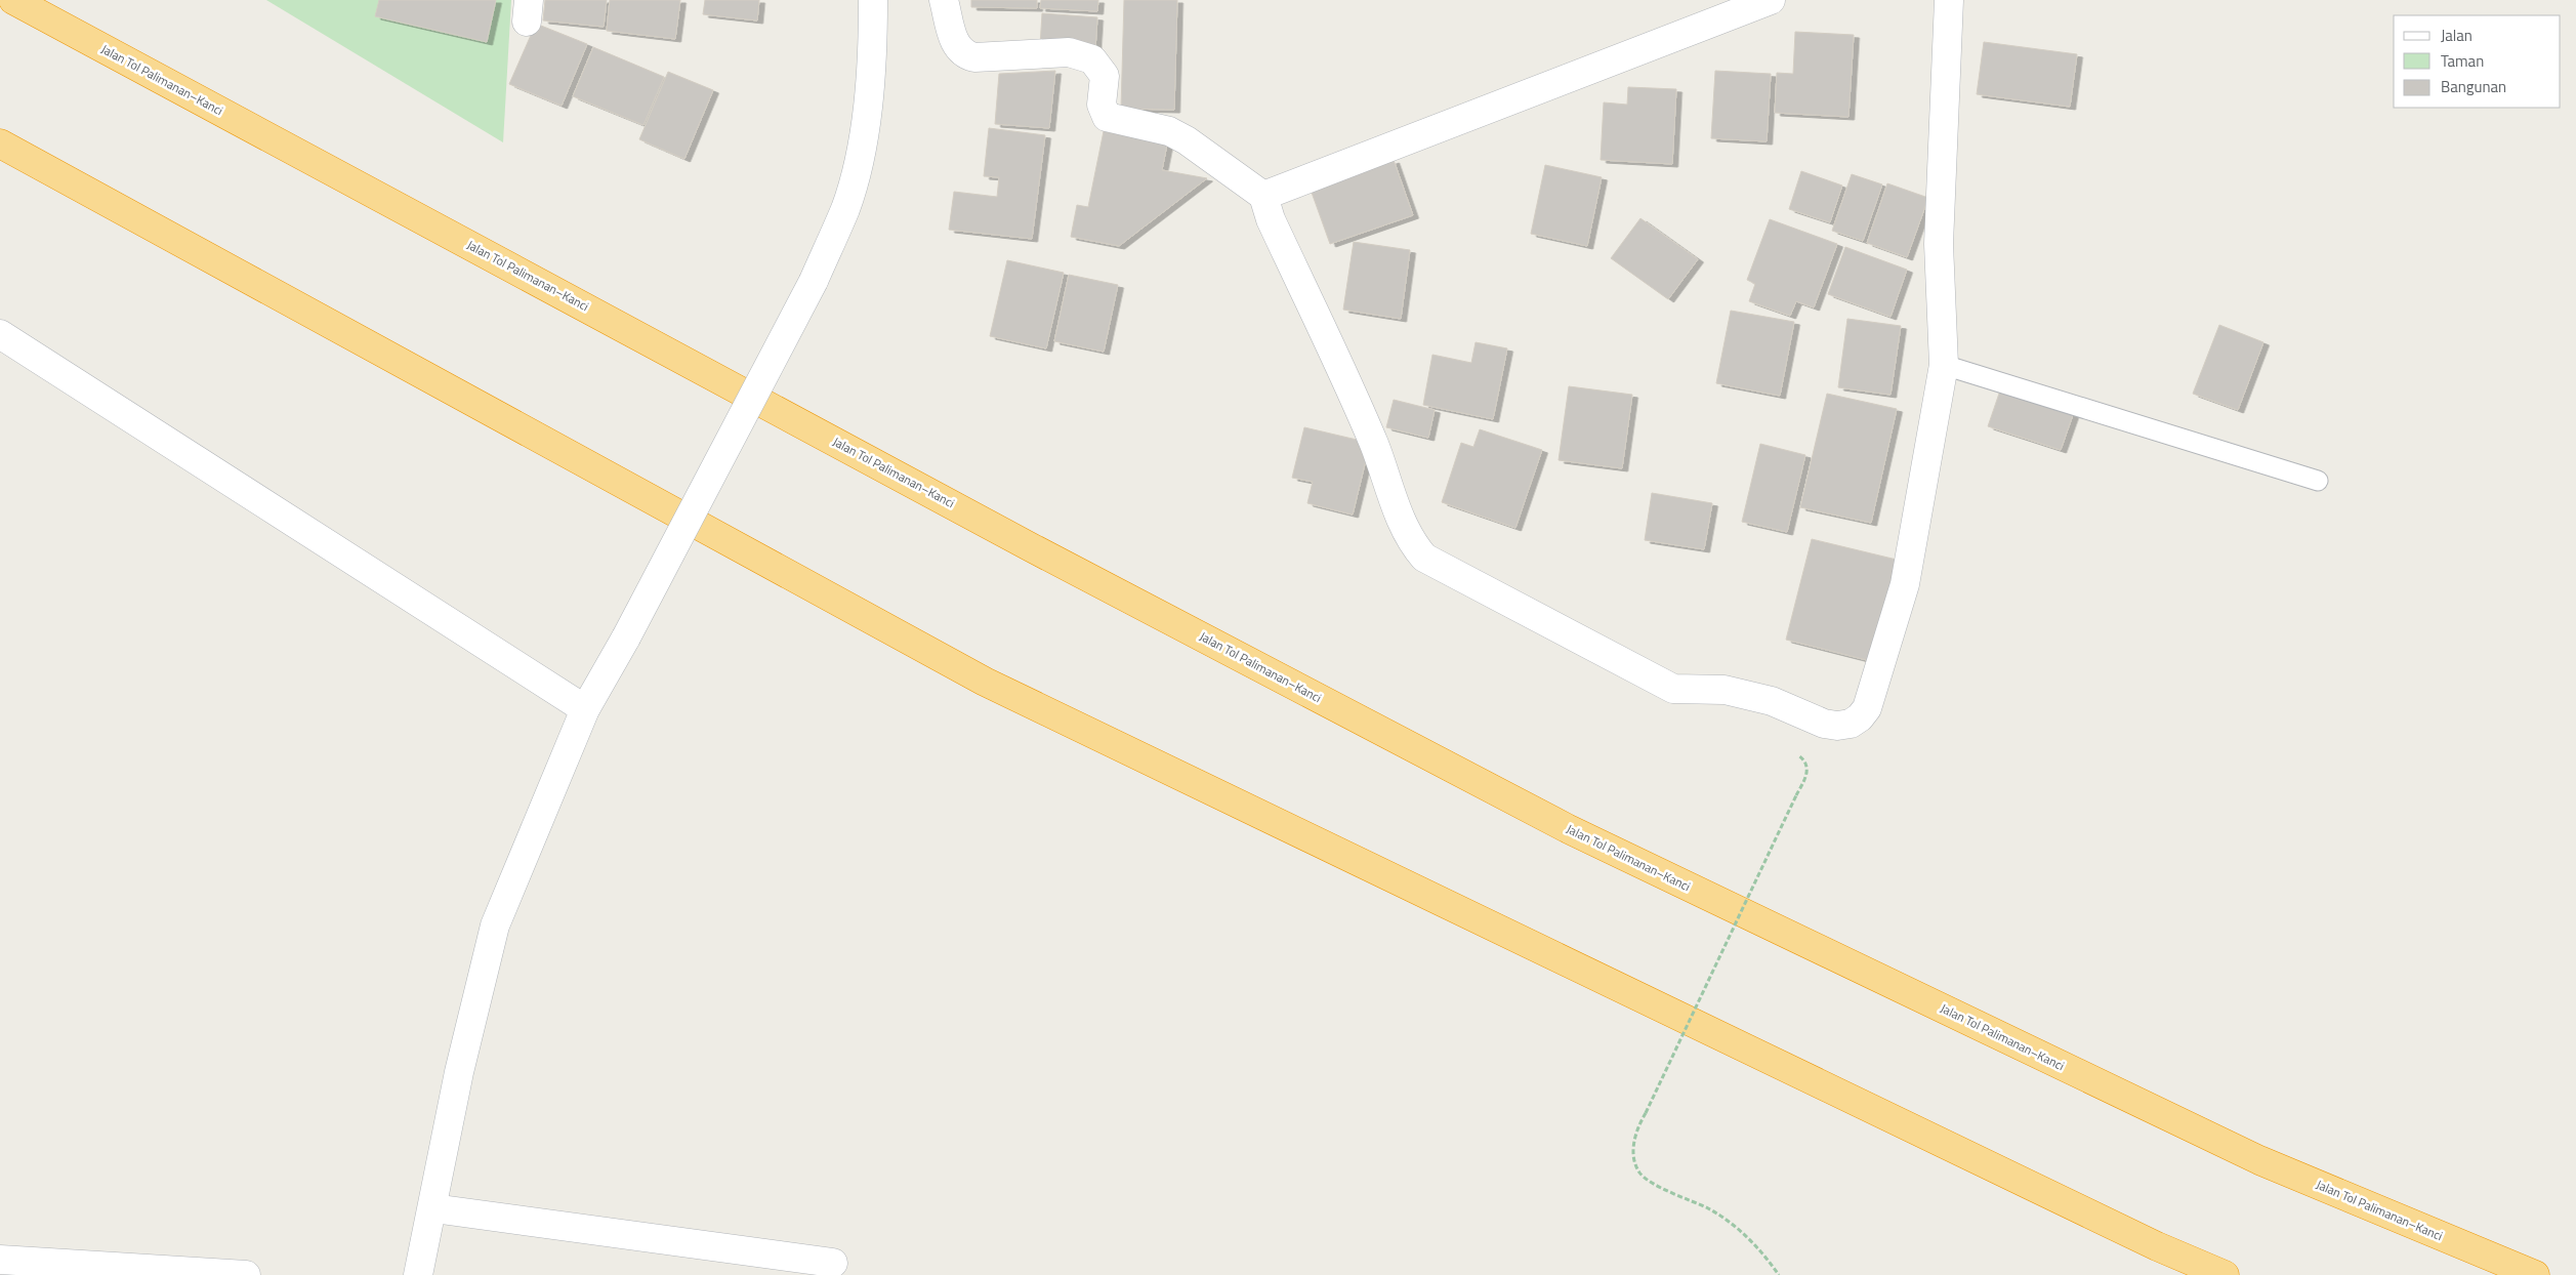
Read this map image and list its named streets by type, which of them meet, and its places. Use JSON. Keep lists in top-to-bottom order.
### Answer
{
  "streets": {
    "highway": ["Jalan Tol Palimanan–Kanci"]
  },
  "legend": ["Jalan", "Taman", "Bangunan"]
}
